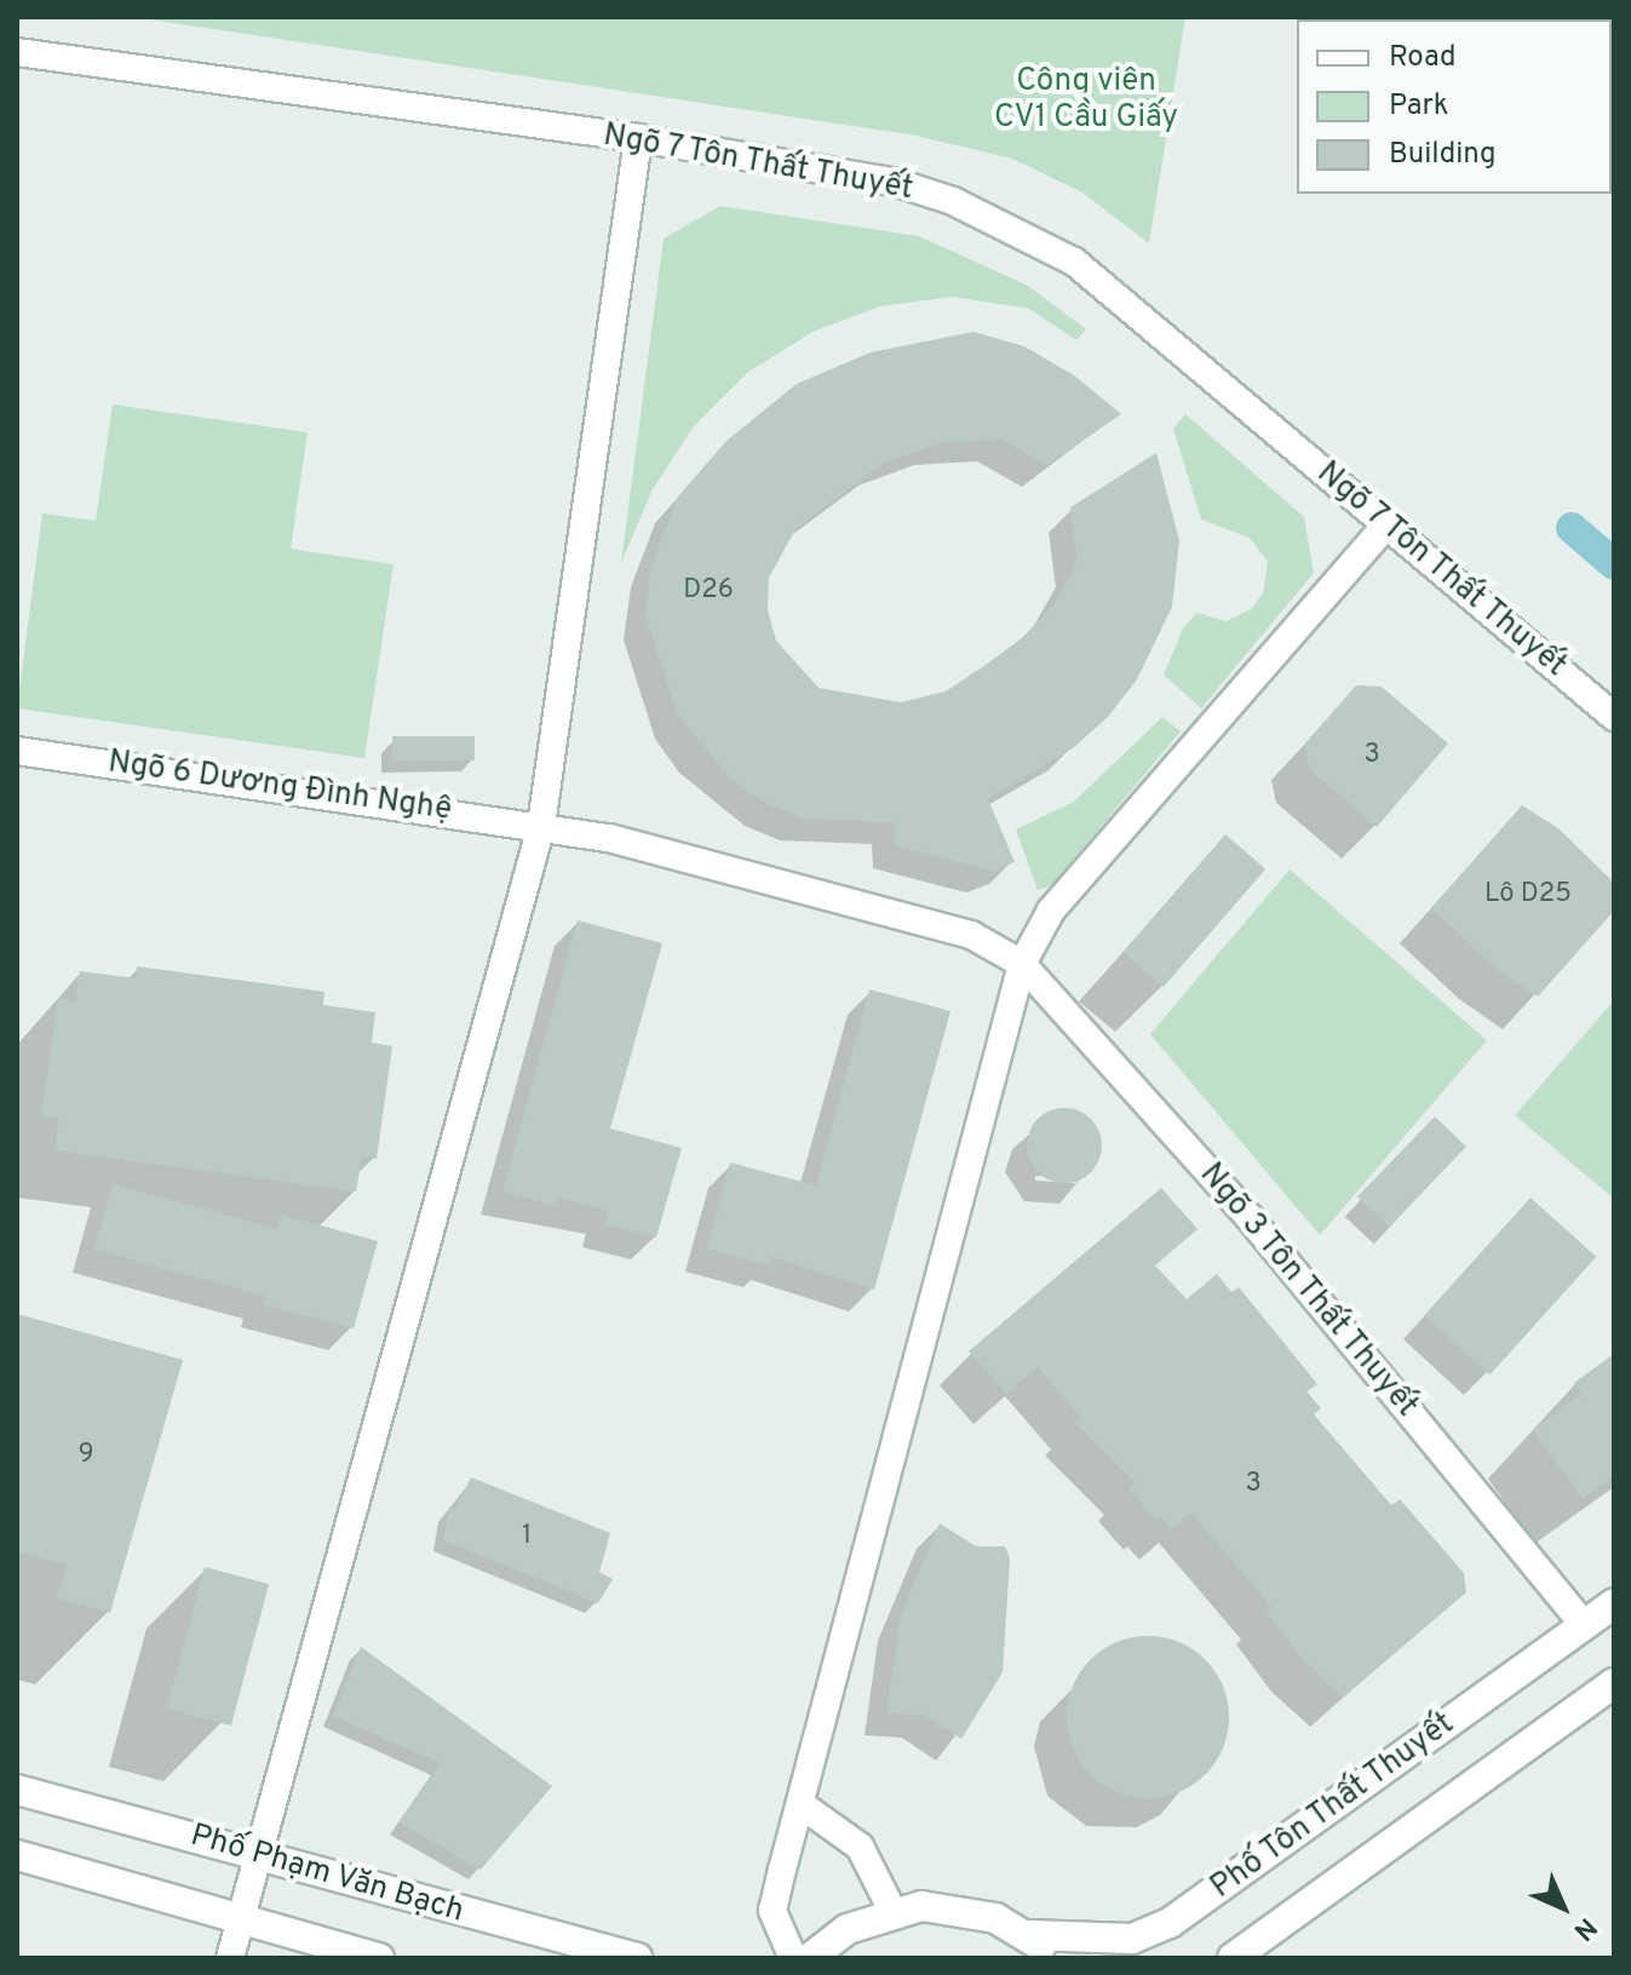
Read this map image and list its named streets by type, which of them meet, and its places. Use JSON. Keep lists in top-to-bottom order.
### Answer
{
  "streets": {
    "main road": ["Phố Tôn Thất Thuyết", "Phố Phạm Văn Bạch"],
    "street": ["Ngõ 7 Tôn Thất Thuyết", "Ngõ 6 Dương Đình Nghệ", "Ngõ 3 Tôn Thất Thuyết"]
  },
  "crossings": [
    ["Ngõ 6 Dương Đình Nghệ", "Ngõ 3 Tôn Thất Thuyết"],
    ["Ngõ 3 Tôn Thất Thuyết", "Phố Tôn Thất Thuyết"]
  ],
  "parks": ["Công viên CV1 Cầu Giấy"],
  "house_numbers": [
    "D26",
    "3",
    "Lô D25",
    "9",
    "3",
    "1"
  ],
  "legend": ["Road", "Park", "Building"],
  "north": "bottom right"
}
